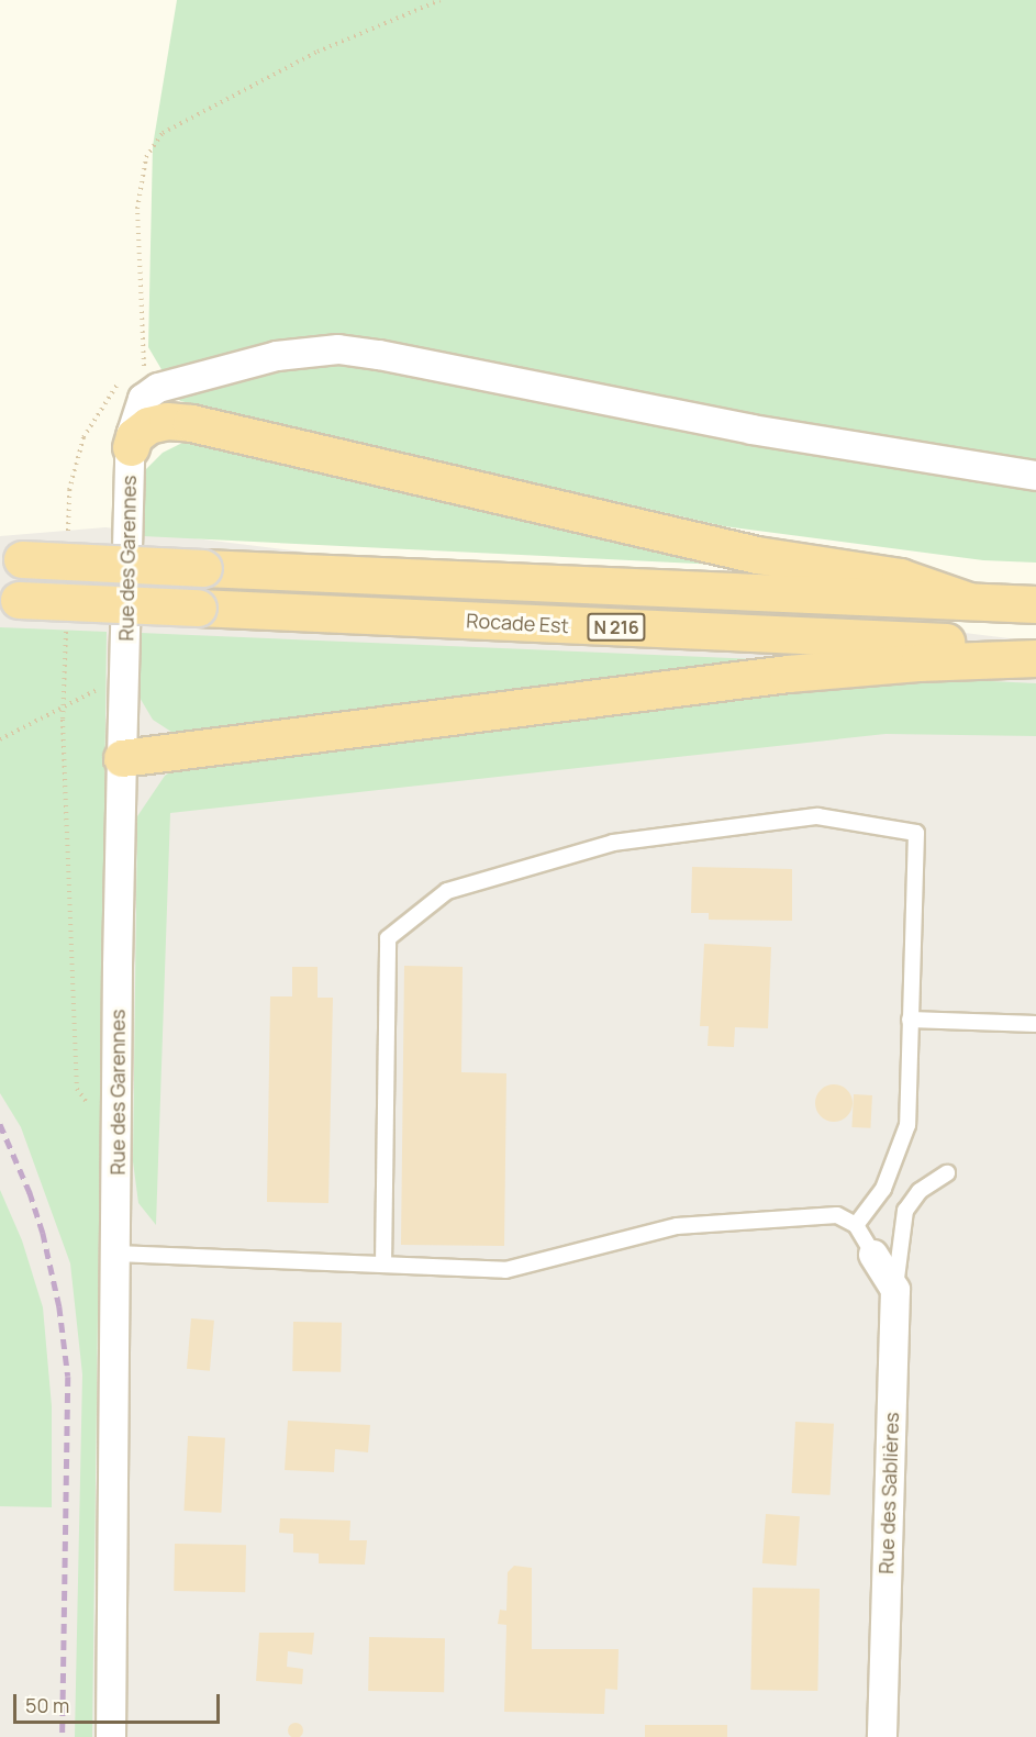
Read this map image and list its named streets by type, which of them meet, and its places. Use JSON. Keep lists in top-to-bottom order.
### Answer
{
  "streets": {
    "highway": ["Rocade Est", "N 216"],
    "street": ["Rue des Garennes", "Rue des Sablières"]
  },
  "scale_bar": "50 m"
}
